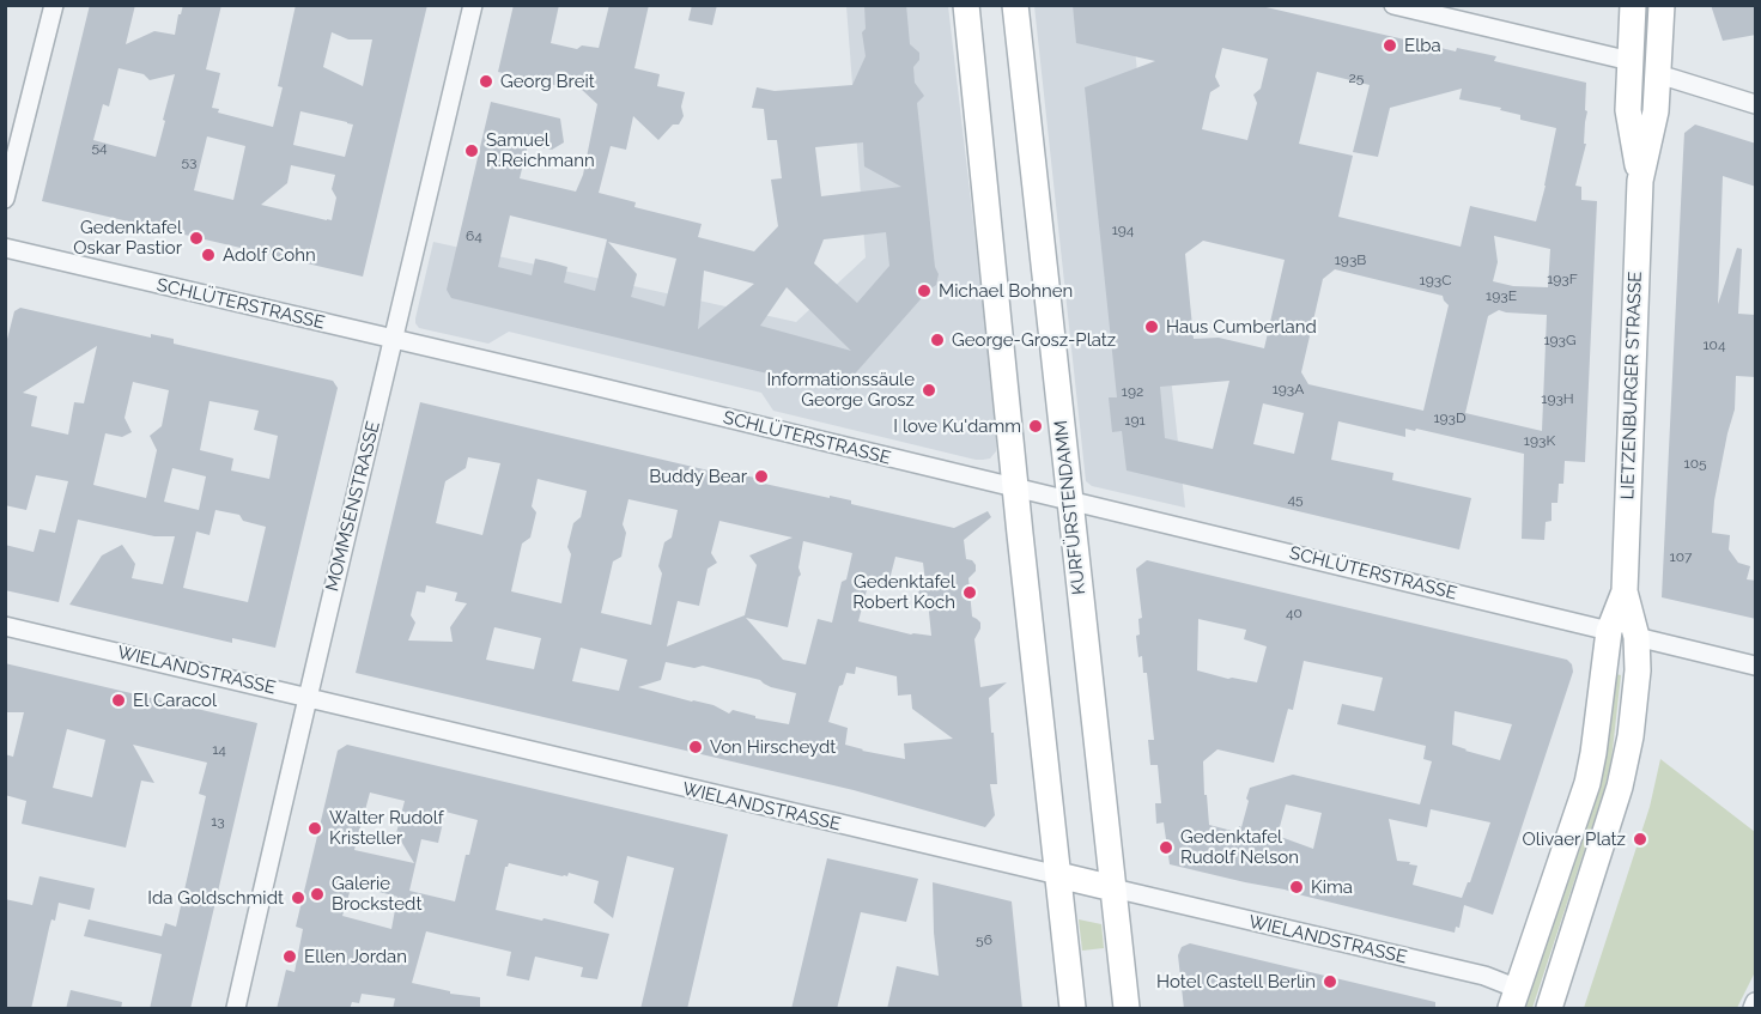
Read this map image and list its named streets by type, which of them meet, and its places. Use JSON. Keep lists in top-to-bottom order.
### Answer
{
  "streets": {
    "main road": ["LIETZENBURGER STRASSE", "KURFÜRSTENDAMM", "WIELANDSTRASSE"],
    "street": ["SCHLÜTERSTRASSE", "MOMMSENSTRASSE"]
  },
  "crossings": [
    ["SCHLÜTERSTRASSE", "LIETZENBURGER STRASSE"],
    ["SCHLÜTERSTRASSE", "MOMMSENSTRASSE"],
    ["SCHLÜTERSTRASSE", "KURFÜRSTENDAMM"],
    ["MOMMSENSTRASSE", "WIELANDSTRASSE"],
    ["KURFÜRSTENDAMM", "WIELANDSTRASSE"]
  ],
  "places": [
    "Elba",
    "Georg Breit",
    "Samuel R.Reichmann",
    "Gedenktafel Oskar Pastior",
    "Adolf Cohn",
    "Michael Bohnen",
    "Haus Cumberland",
    "George-Grosz-Platz",
    "Informationssäule George Grosz",
    "I love Ku'damm",
    "Buddy Bear",
    "Gedenktafel Robert Koch",
    "El Caracol",
    "Von Hirscheydt",
    "Walter Rudolf Kristeller",
    "Olivaer Platz",
    "Gedenktafel Rudolf Nelson",
    "Kima",
    "Galerie Brockstedt",
    "Ida Goldschmidt",
    "Ellen Jordan",
    "Hotel Castell Berlin"
  ],
  "house_numbers": [
    "25",
    "54",
    "53",
    "194",
    "64",
    "193B",
    "193F",
    "193C",
    "193E",
    "193G",
    "104",
    "193A",
    "192",
    "193H",
    "193D",
    "191",
    "193K",
    "105",
    "45",
    "107",
    "40",
    "14",
    "13",
    "56"
  ]
}
